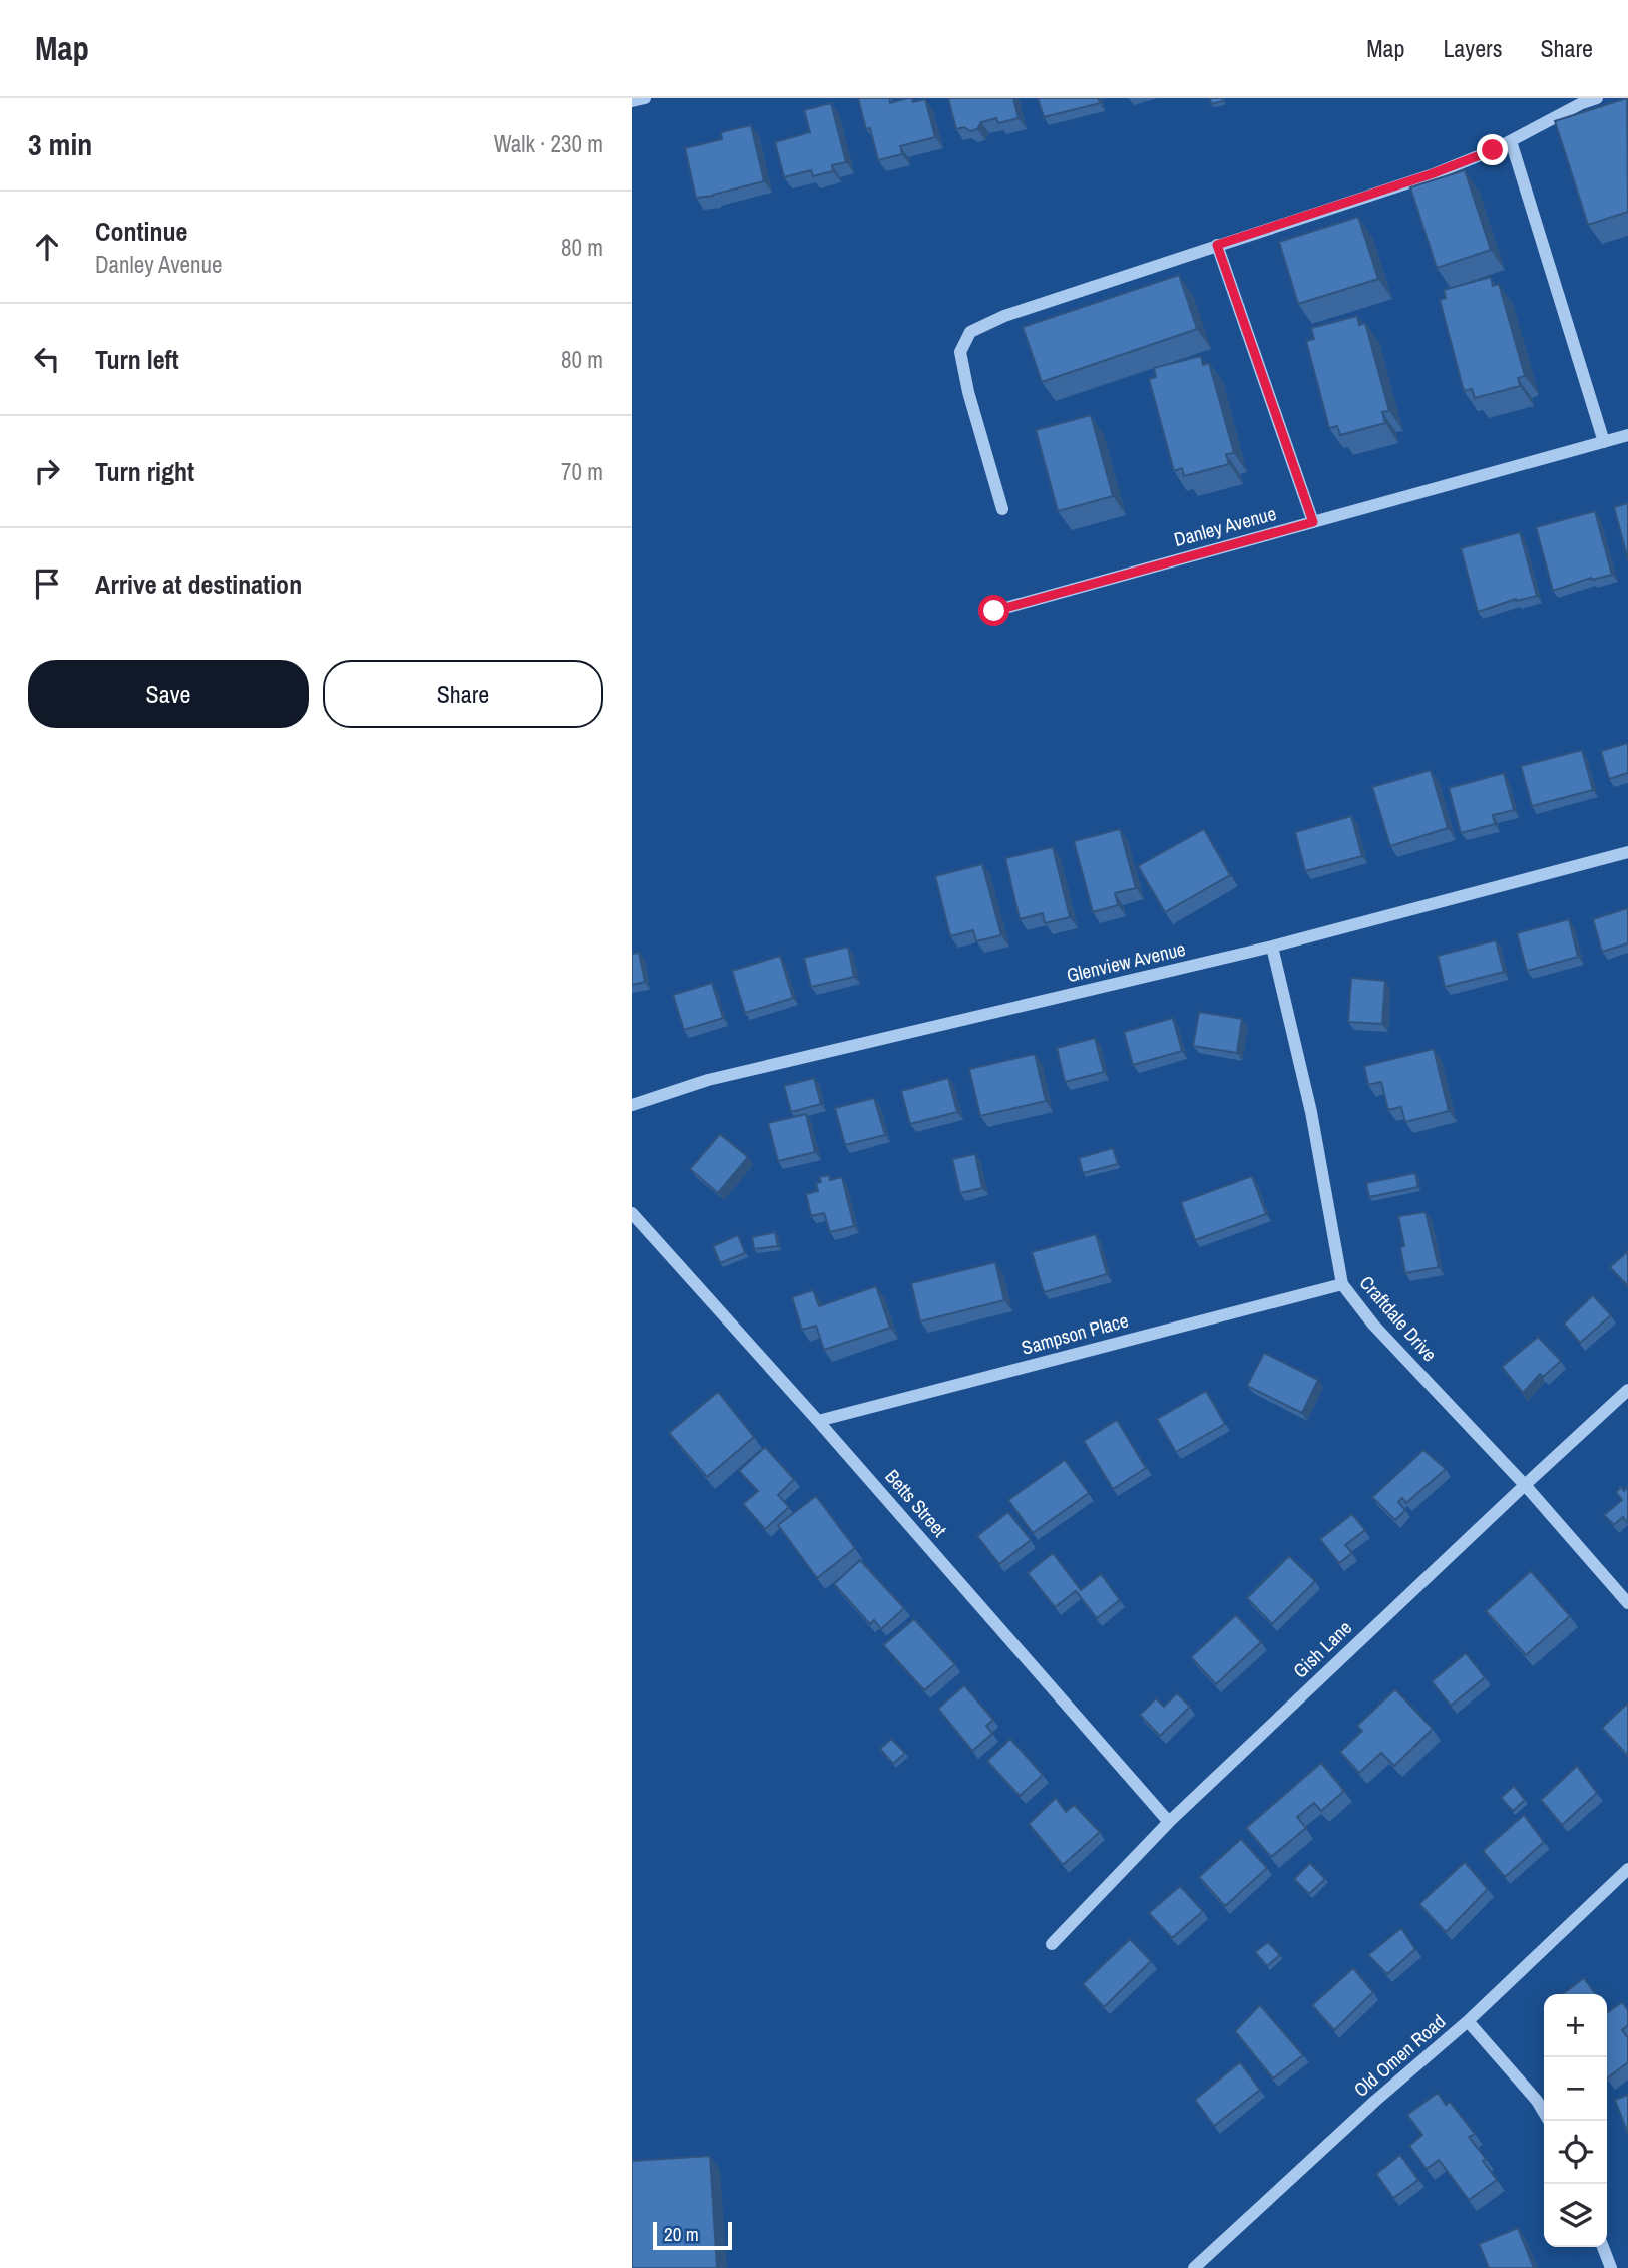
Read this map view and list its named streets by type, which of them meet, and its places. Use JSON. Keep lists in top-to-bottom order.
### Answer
{
  "streets": {
    "street": [
      "Danley Avenue",
      "Glenview Avenue",
      "Craftdale Drive",
      "Sampson Place",
      "Betts Street",
      "Gish Lane",
      "Old Omen Road"
    ]
  },
  "crossings": [
    ["Glenview Avenue", "Craftdale Drive"],
    ["Craftdale Drive", "Sampson Place"],
    ["Craftdale Drive", "Gish Lane"],
    ["Sampson Place", "Betts Street"],
    ["Betts Street", "Gish Lane"]
  ],
  "scale_bar": "20 m",
  "page": {
    "header": "Map",
    "nav": ["Map", "Layers", "Share"],
    "heading": ["3 min", "Walk · 230 m"],
    "list": [
      ["Continue", "Danley Avenue", "80 m"],
      ["Turn left", "80 m"],
      ["Turn right", "70 m"],
      "Arrive at destination"
    ],
    "buttons": ["Save", "Share"],
    "map_buttons": ["+", "−"],
    "scale": "20 m"
  }
}
